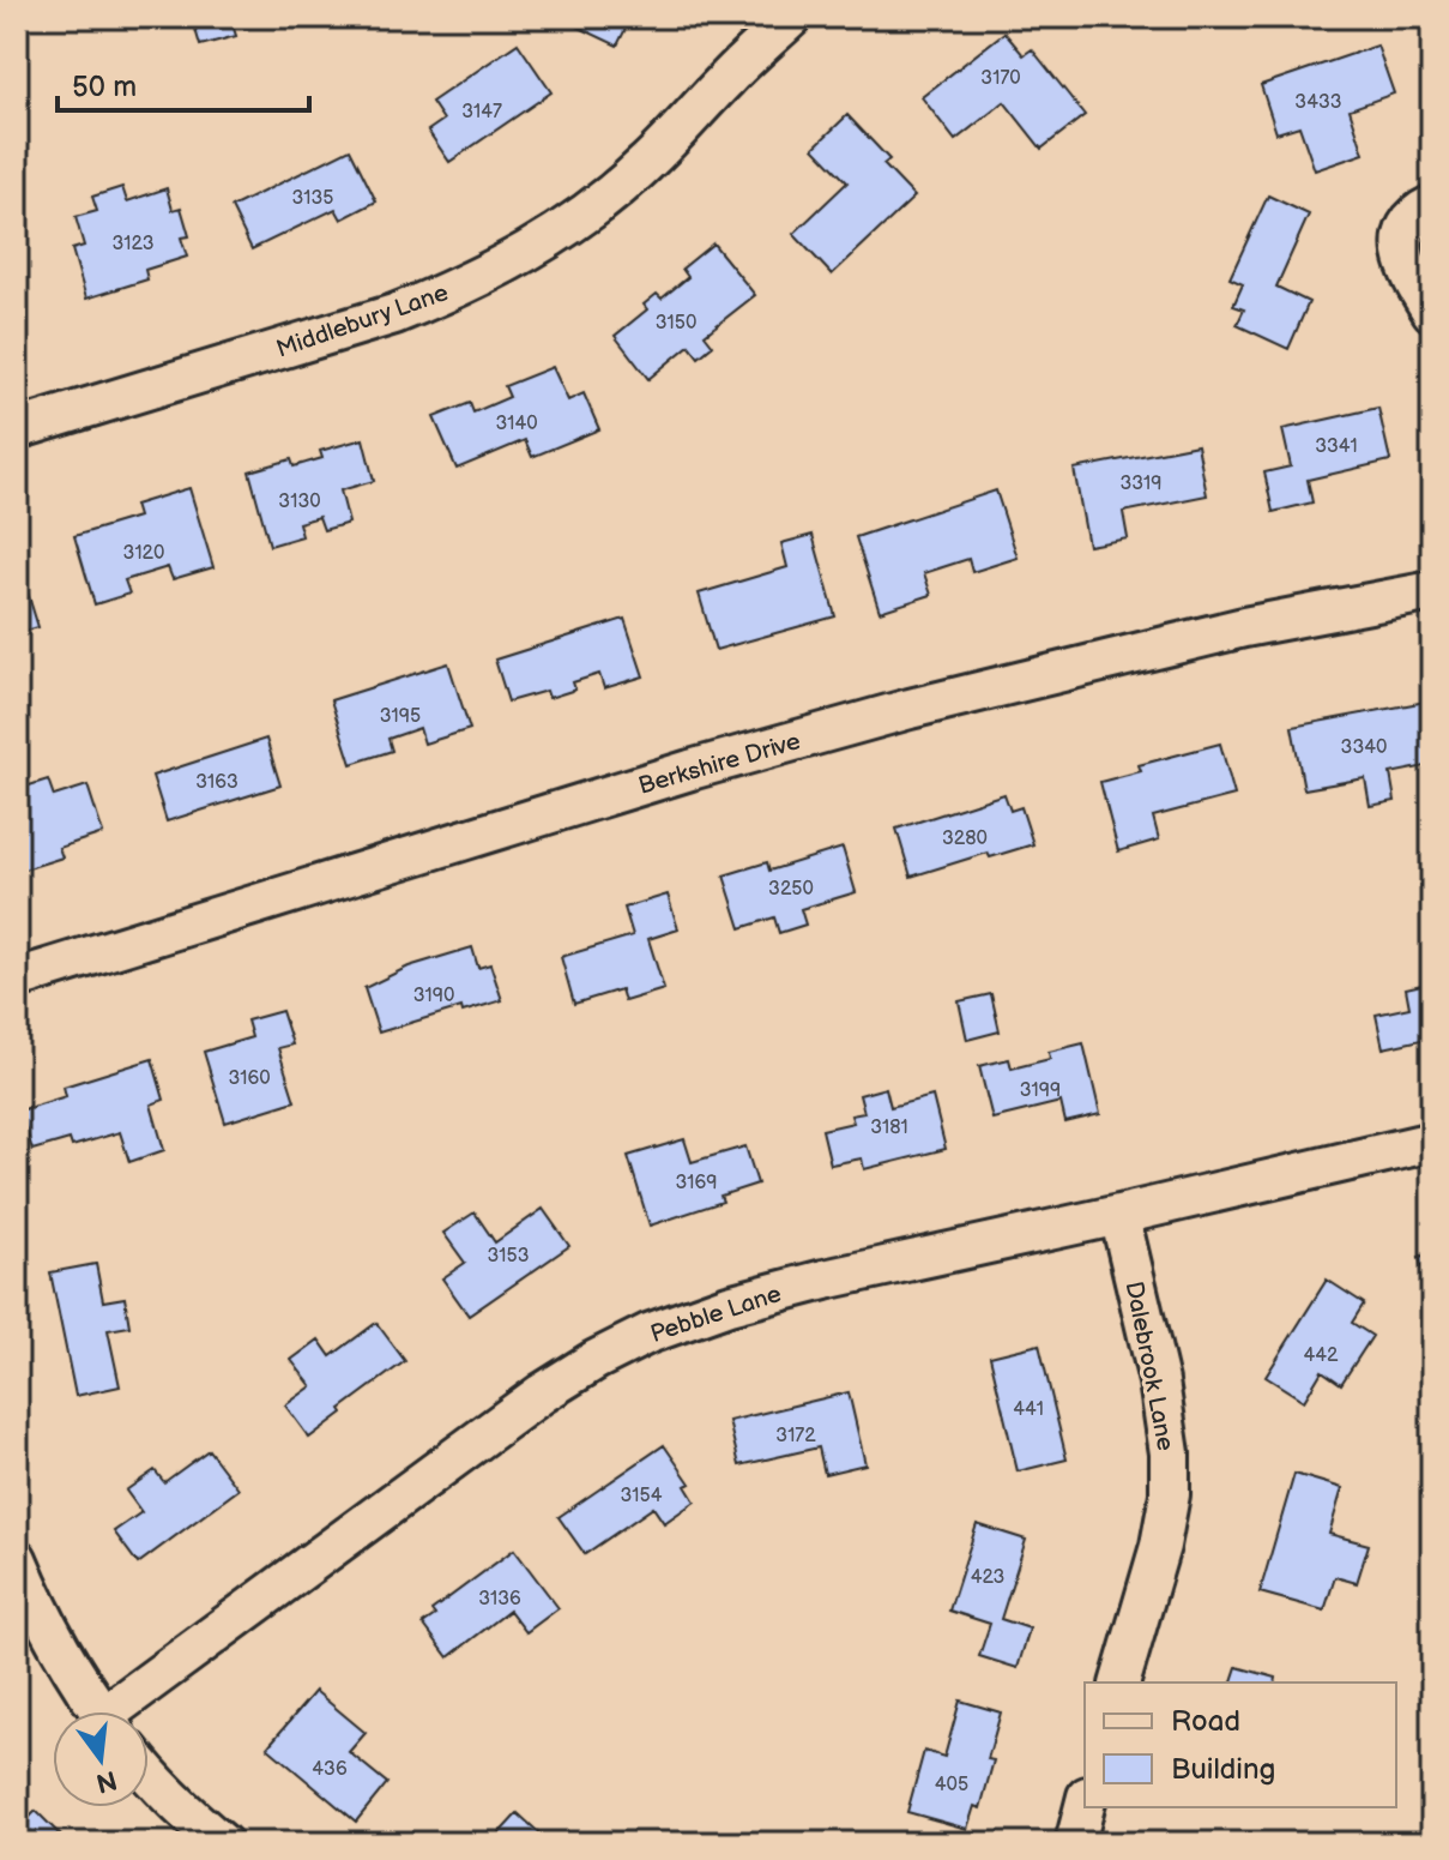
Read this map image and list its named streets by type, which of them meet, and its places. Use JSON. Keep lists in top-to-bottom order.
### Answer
{
  "streets": {
    "street": [
      "Middlebury Lane",
      "Berkshire Drive",
      "Pebble Lane",
      "Dalebrook Lane"
    ]
  },
  "crossings": [
    ["Pebble Lane", "Dalebrook Lane"]
  ],
  "house_numbers": [
    "3170",
    "3433",
    "3147",
    "3135",
    "3123",
    "3150",
    "3140",
    "3341",
    "3319",
    "3130",
    "3120",
    "3195",
    "3340",
    "3163",
    "3280",
    "3250",
    "3190",
    "3160",
    "3199",
    "3181",
    "3169",
    "3153",
    "442",
    "441",
    "3172",
    "3154",
    "423",
    "3136",
    "436",
    "405"
  ],
  "legend": ["Road", "Building"],
  "scale_bar": "50 m",
  "north": "bottom"
}
